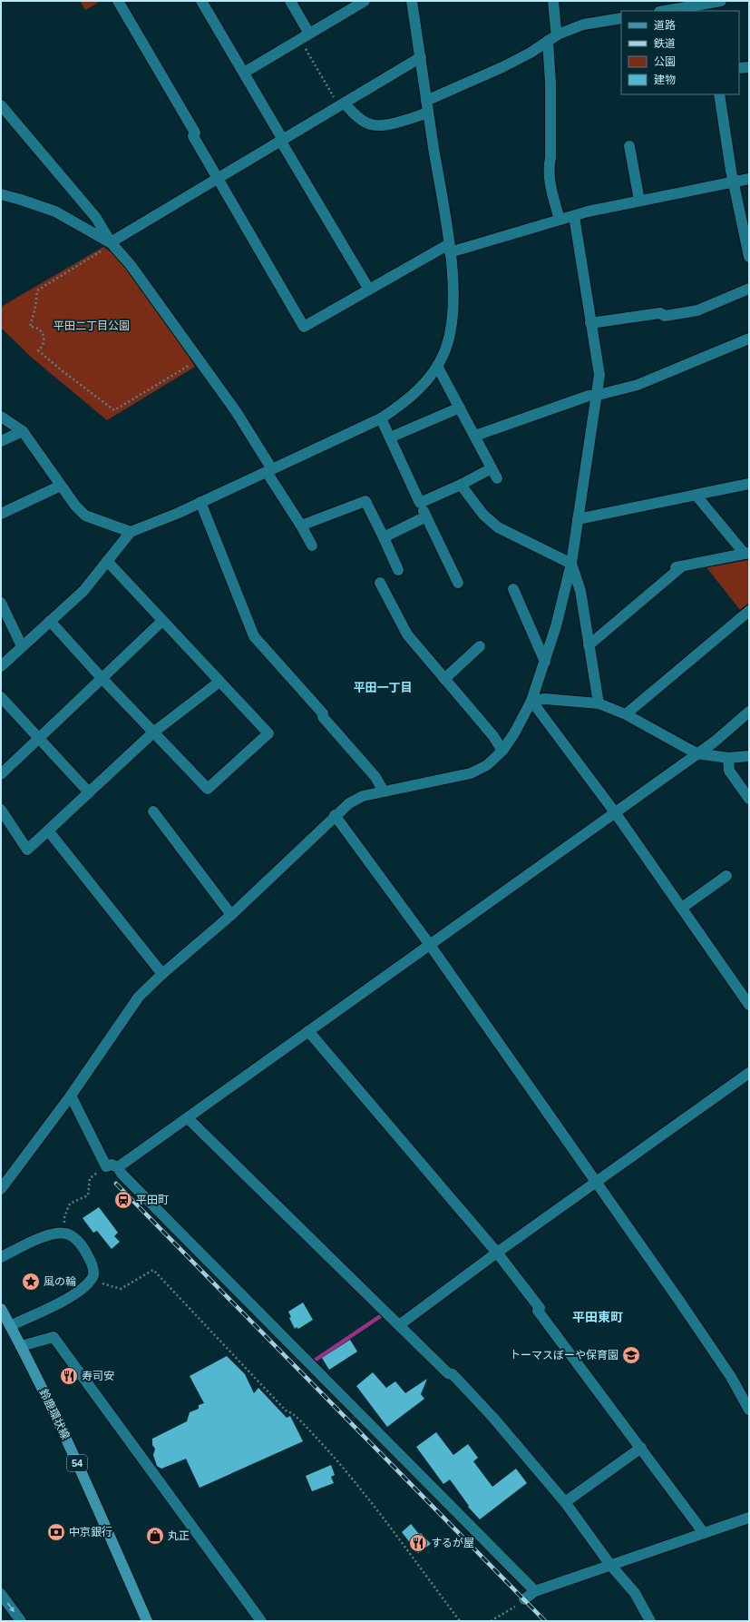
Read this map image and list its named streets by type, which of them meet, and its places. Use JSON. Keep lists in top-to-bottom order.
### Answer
{
  "streets": {
    "main road": ["鈴鹿環状線", "54"]
  },
  "districts": ["平田一丁目", "平田東町"],
  "parks": ["平田二丁目公園"],
  "places": {
    "station": ["平田町"],
    "place": ["風の輪"],
    "school or university": ["トーマスぼーや保育園"],
    "restaurant": ["寿司安", "するが屋"],
    "bank": ["中京銀行"],
    "shop": ["丸正"]
  },
  "legend": [
    "道路",
    "鉄道",
    "公園",
    "建物"
  ]
}
